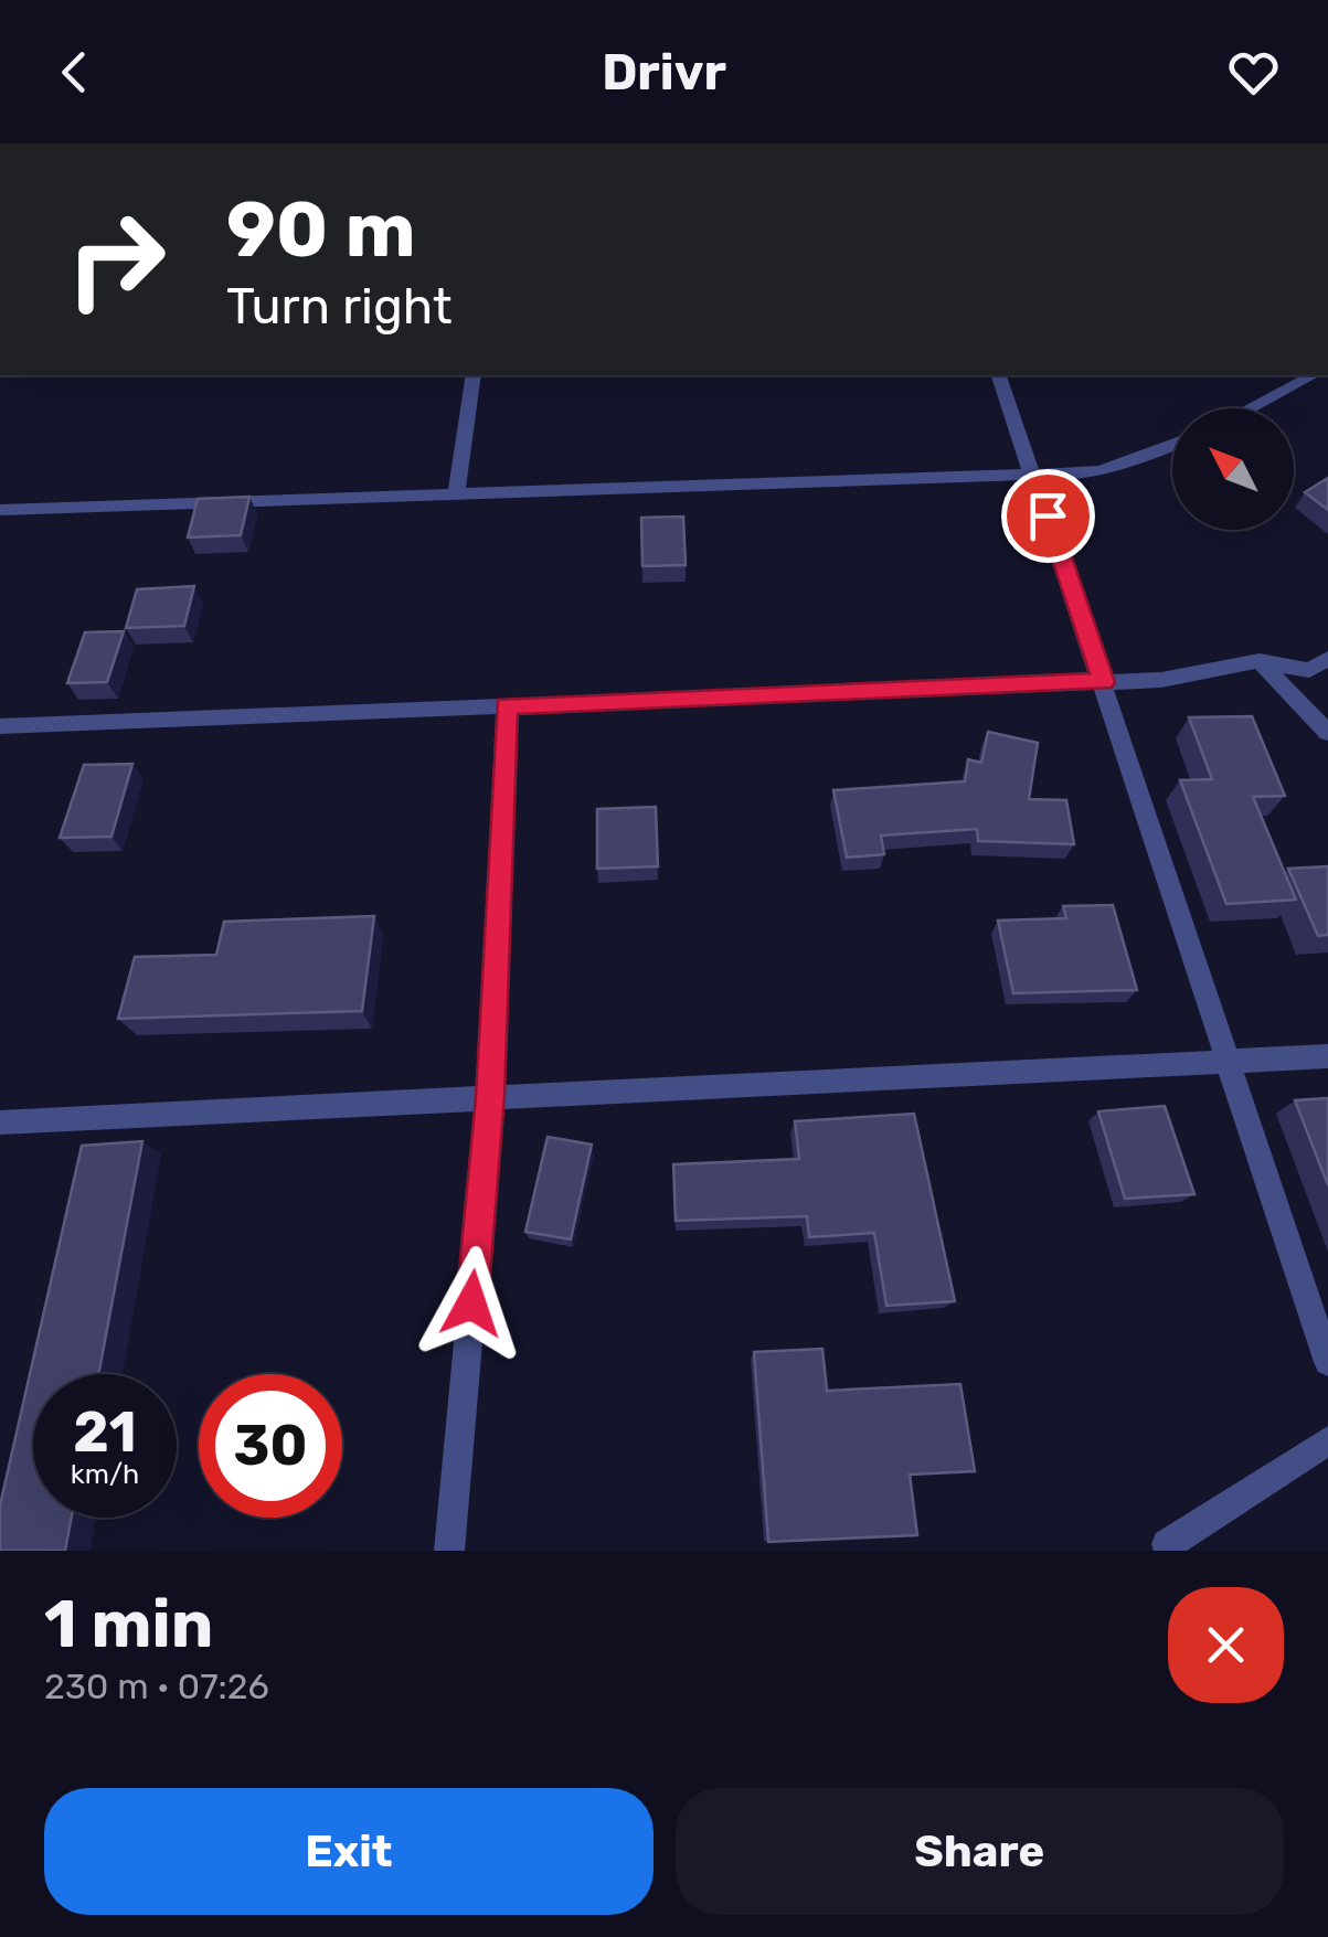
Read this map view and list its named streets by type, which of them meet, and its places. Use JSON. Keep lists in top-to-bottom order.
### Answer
{
  "north": "top left",
  "page": {
    "header": "Drivr",
    "turn": ["90 m", "Turn right"],
    "speed": "21 km/h",
    "limit": "30",
    "heading": ["1 min", "230 m · 07:26"],
    "buttons": ["Exit", "Share"]
  }
}
